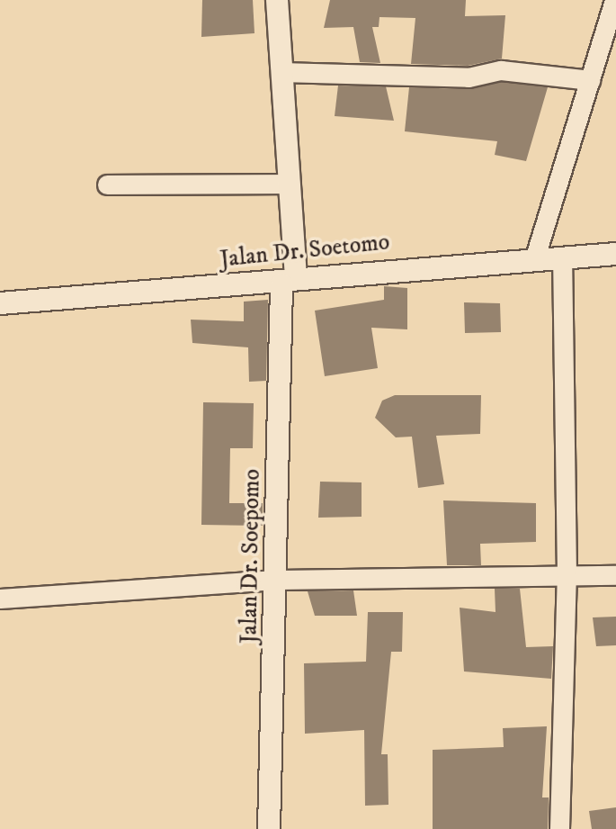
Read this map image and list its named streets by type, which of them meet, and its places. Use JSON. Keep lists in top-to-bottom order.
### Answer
{
  "streets": {
    "street": ["Jalan Dr. Soetomo", "Jalan Dr. Soepomo"]
  },
  "crossings": [
    ["Jalan Dr. Soetomo", "Jalan Dr. Soepomo"]
  ]
}
